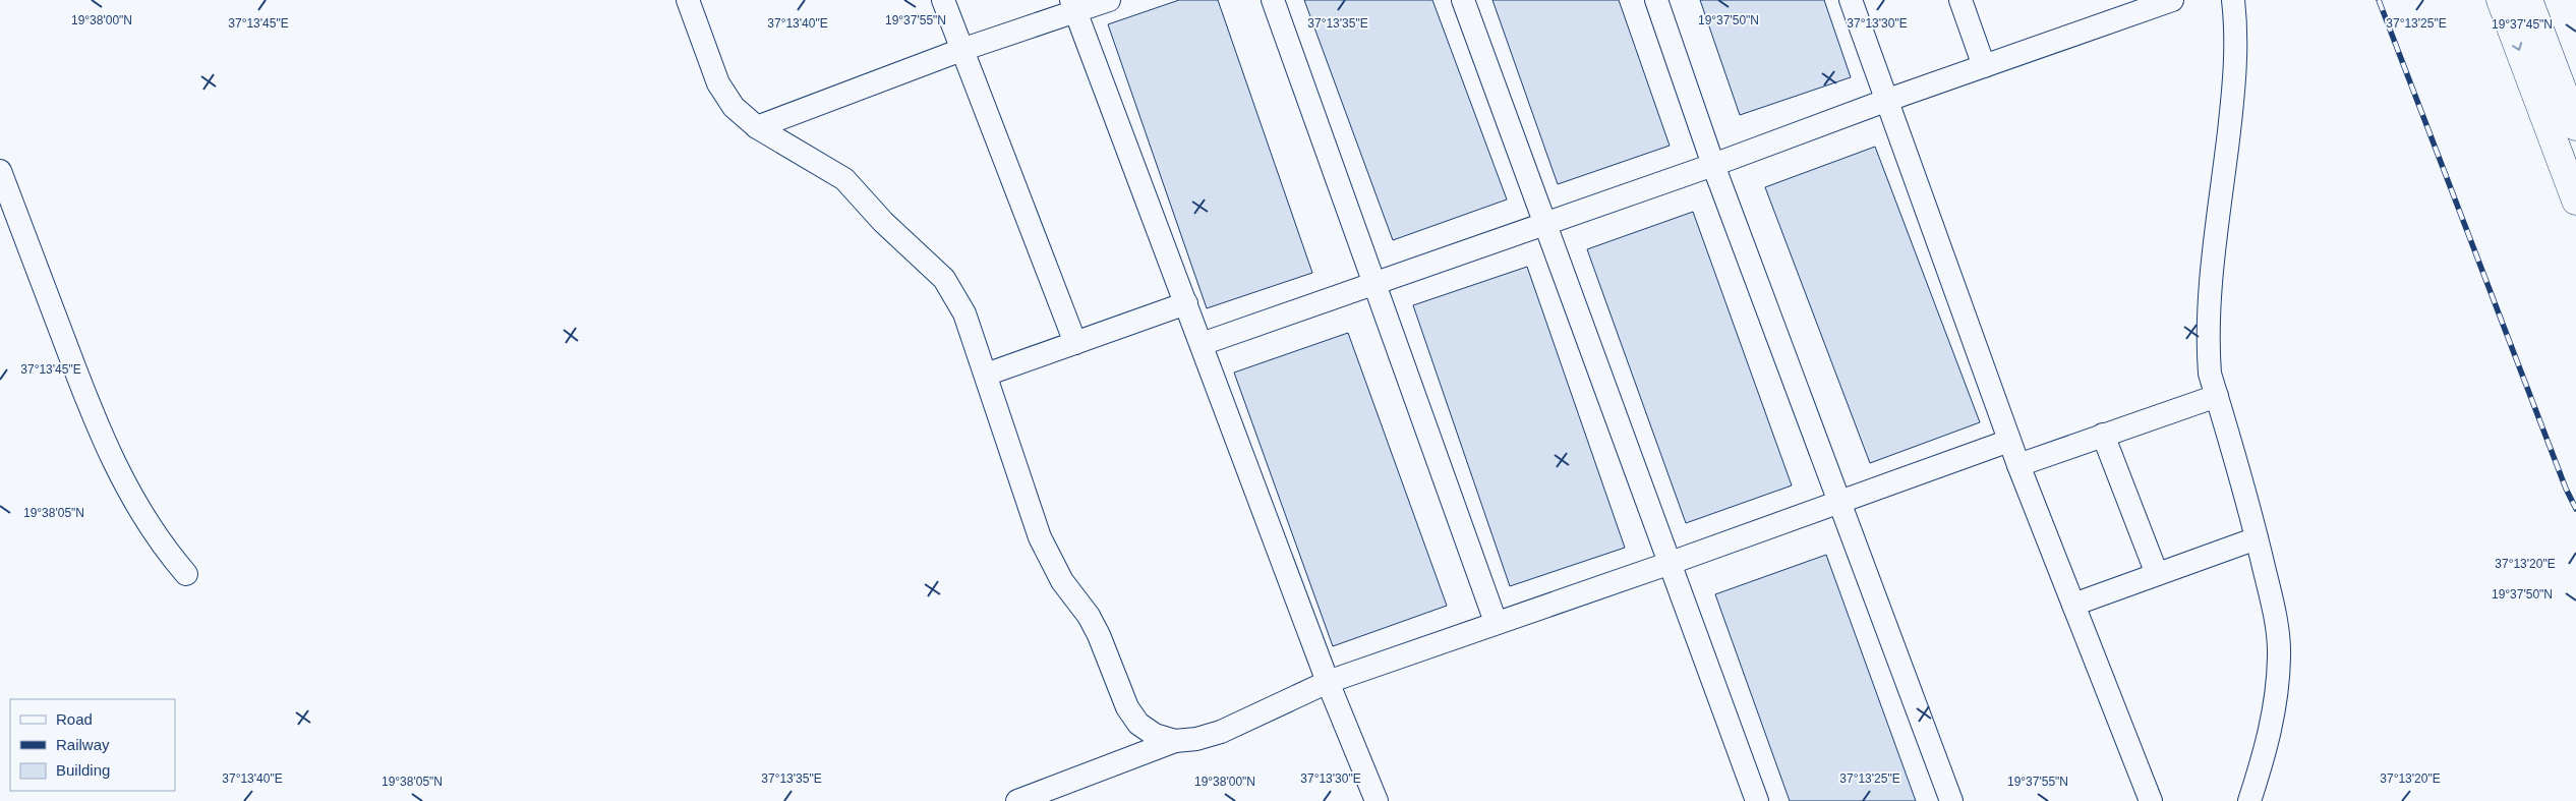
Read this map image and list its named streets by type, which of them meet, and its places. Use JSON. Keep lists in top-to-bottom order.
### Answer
{
  "legend": ["Road", "Railway", "Building"],
  "coordinates": [
    "19°38'00\"N",
    "19°37'55\"N",
    "19°37'50\"N",
    "37°13'45\"E",
    "37°13'40\"E",
    "37°13'35\"E",
    "37°13'30\"E",
    "37°13'25\"E",
    "19°37'45\"N",
    "19°38'05\"N",
    "37°13'20\"E"
  ]
}
